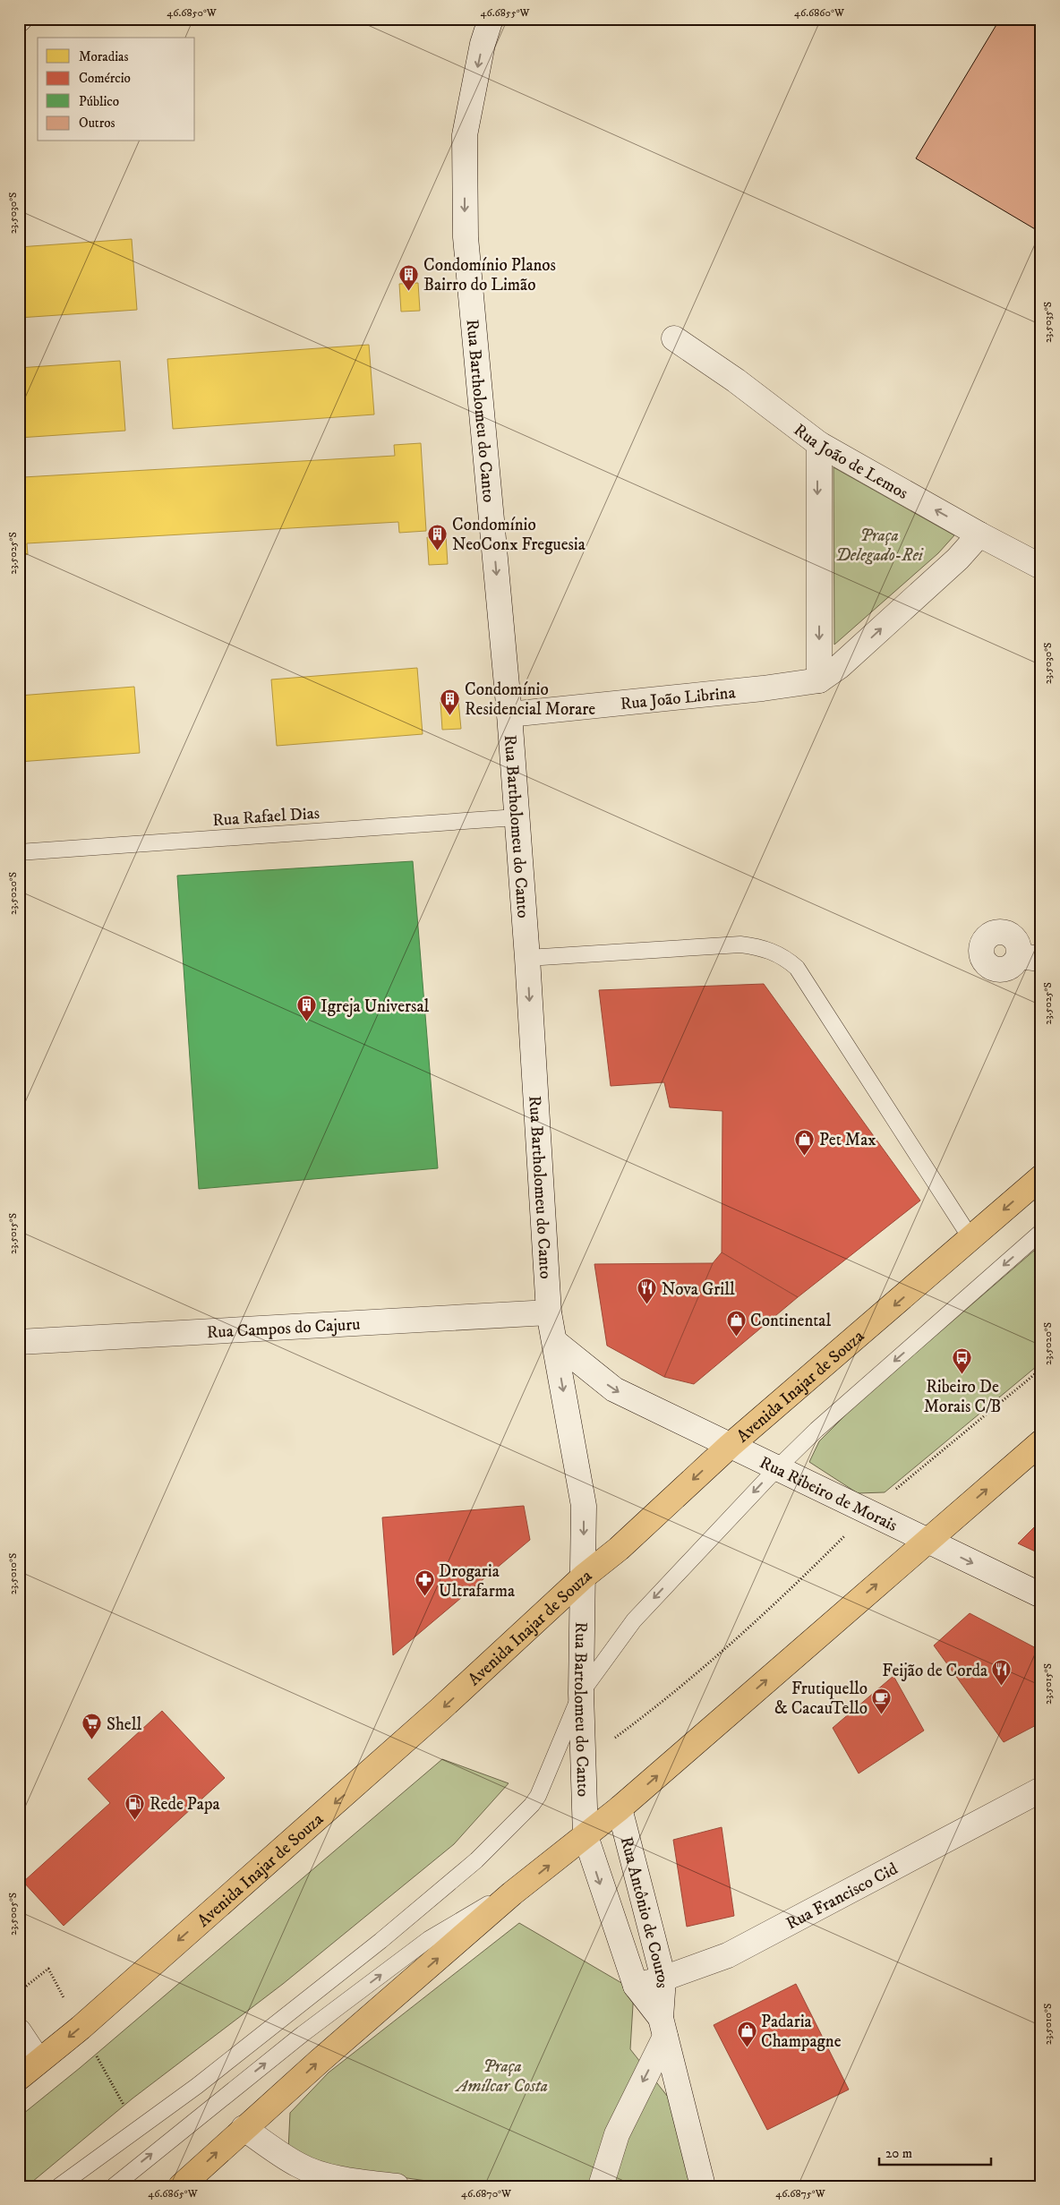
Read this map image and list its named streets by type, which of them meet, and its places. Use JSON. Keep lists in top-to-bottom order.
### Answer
{
  "streets": {
    "main road": ["Avenida Inajar de Souza"],
    "street": [
      "Rua Bartholomeu do Canto",
      "Rua João de Lemos",
      "Rua João Librina",
      "Rua Campos do Cajuru",
      "Rua Ribeiro de Morais",
      "Rua Bartolomeu do Canto",
      "Rua Francisco Cid",
      "Rua Antônio de Couros"
    ],
    "lane": ["Rua Rafael Dias"]
  },
  "crossings": [
    ["Rua Bartholomeu do Canto", "Rua João Librina"],
    ["Rua Bartholomeu do Canto", "Rua Rafael Dias"],
    ["Rua Bartholomeu do Canto", "Rua Campos do Cajuru"],
    ["Rua Bartholomeu do Canto", "Rua Ribeiro de Morais"],
    ["Rua Bartholomeu do Canto", "Rua Bartolomeu do Canto"],
    ["Rua João de Lemos", "Rua João Librina"],
    ["Avenida Inajar de Souza", "Rua Ribeiro de Morais"],
    ["Avenida Inajar de Souza", "Rua Bartolomeu do Canto"],
    ["Rua Ribeiro de Morais", "Rua Bartolomeu do Canto"],
    ["Rua Bartolomeu do Canto", "Rua Antônio de Couros"],
    ["Rua Francisco Cid", "Rua Antônio de Couros"]
  ],
  "one_way": [
    "Rua Bartholomeu do Canto",
    "Rua João de Lemos",
    "Rua João Librina",
    "Rua Ribeiro de Morais",
    "Rua Bartolomeu do Canto"
  ],
  "parks": ["Praça Delegado-Rei", "Praça Amílcar Costa"],
  "places": {
    "building": [
      "Condomínio Planos Bairro do Limão",
      "Condomínio NeoConx Freguesia",
      "Condomínio Residencial Morare",
      "Igreja Universal"
    ],
    "shop": ["Pet Max", "Continental", "Padaria Champagne"],
    "restaurant": ["Nova Grill", "Feijão de Corda"],
    "bus stop": ["Ribeiro De Morais C/B"],
    "pharmacy": ["Drogaria Ultrafarma"],
    "cafe": ["Frutiquello & CacauTello"],
    "supermarket": ["Shell"],
    "fuel station": ["Rede Papa"]
  },
  "legend": [
    "Moradias",
    "Comércio",
    "Público",
    "Outros"
  ],
  "scale_bar": "20 m",
  "coordinates": [
    "46.6850°W",
    "46.6855°W",
    "46.6860°W",
    "23.5030°S",
    "23.5035°S",
    "23.5025°S",
    "23.5020°S",
    "23.5015°S",
    "23.5010°S",
    "23.5005°S",
    "46.6865°W",
    "46.6870°W",
    "46.6875°W"
  ]
}
